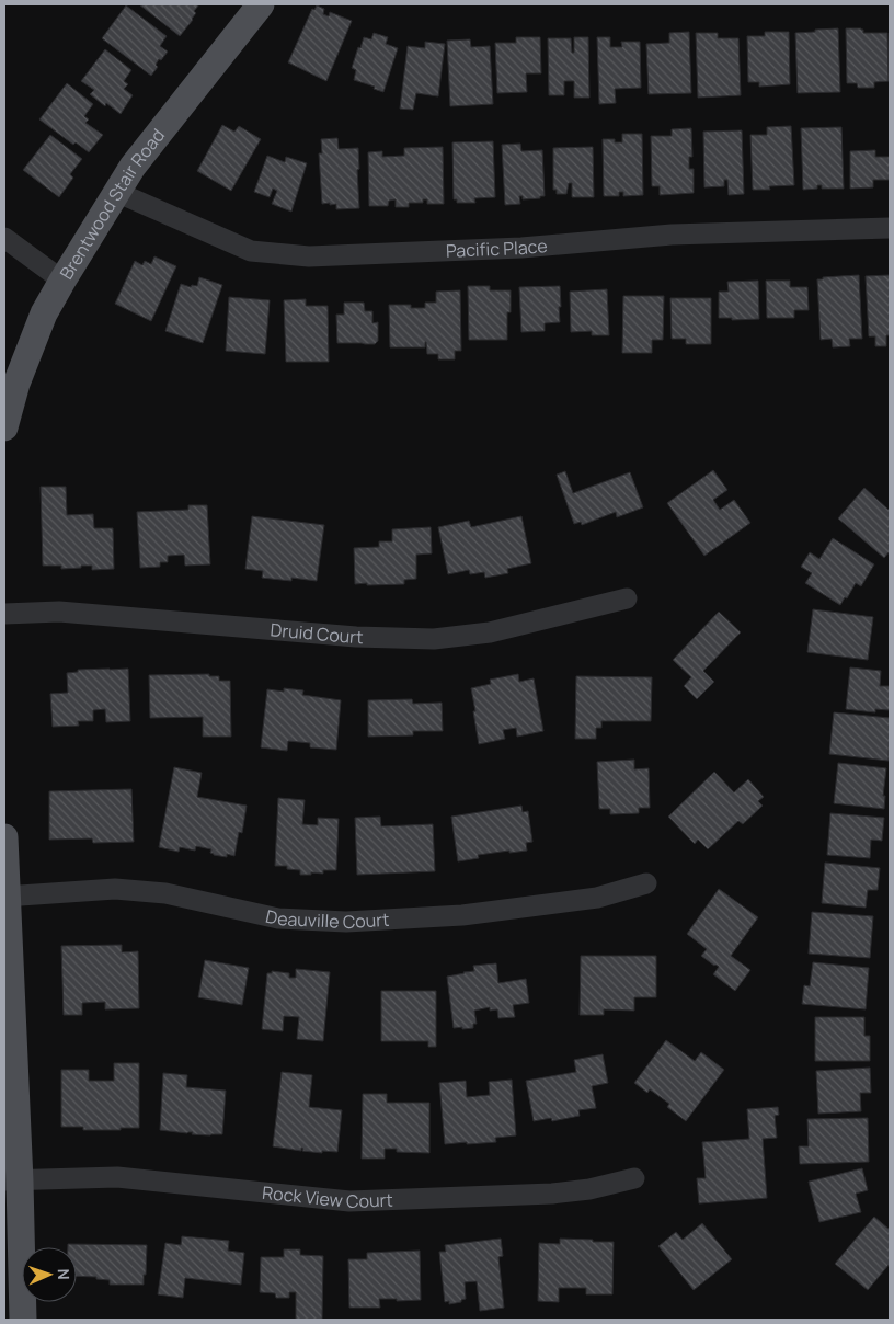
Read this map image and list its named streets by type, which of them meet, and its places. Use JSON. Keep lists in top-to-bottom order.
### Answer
{
  "streets": {
    "main road": ["Brentwood Stair Road"],
    "street": [
      "Pacific Place",
      "Druid Court",
      "Deauville Court",
      "Rock View Court"
    ]
  },
  "crossings": [
    ["Brentwood Stair Road", "Pacific Place"]
  ],
  "north": "right"
}
